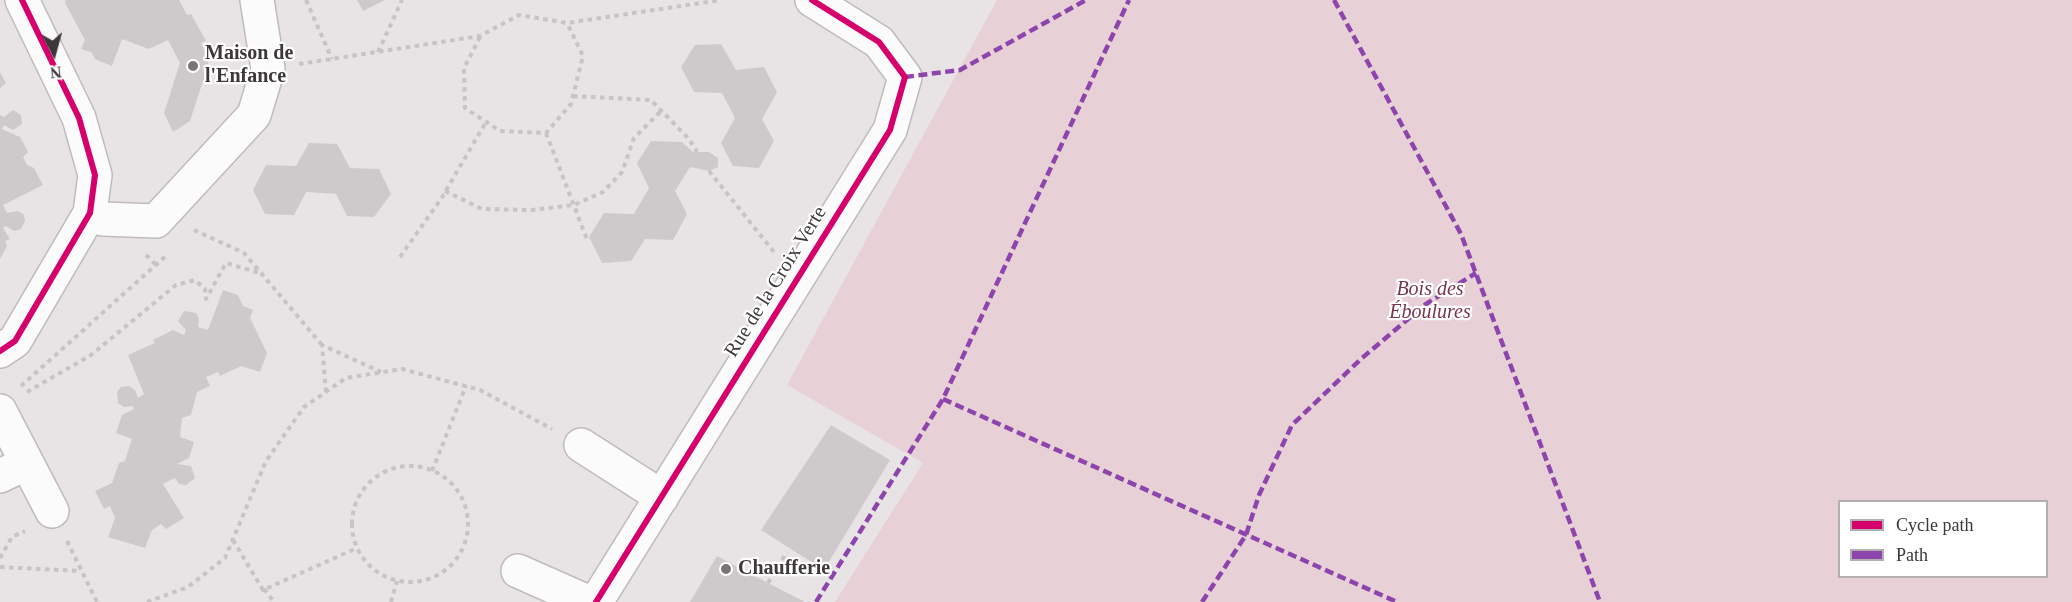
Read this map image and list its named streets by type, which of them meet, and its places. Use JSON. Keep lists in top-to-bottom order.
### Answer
{
  "streets": {
    "street": ["Rue de la Croix Verte"]
  },
  "parks": ["Bois des Éboulures"],
  "places": ["Maison de l'Enfance", "Chaufferie"],
  "legend": ["Cycle path", "Path"],
  "north": "bottom"
}
